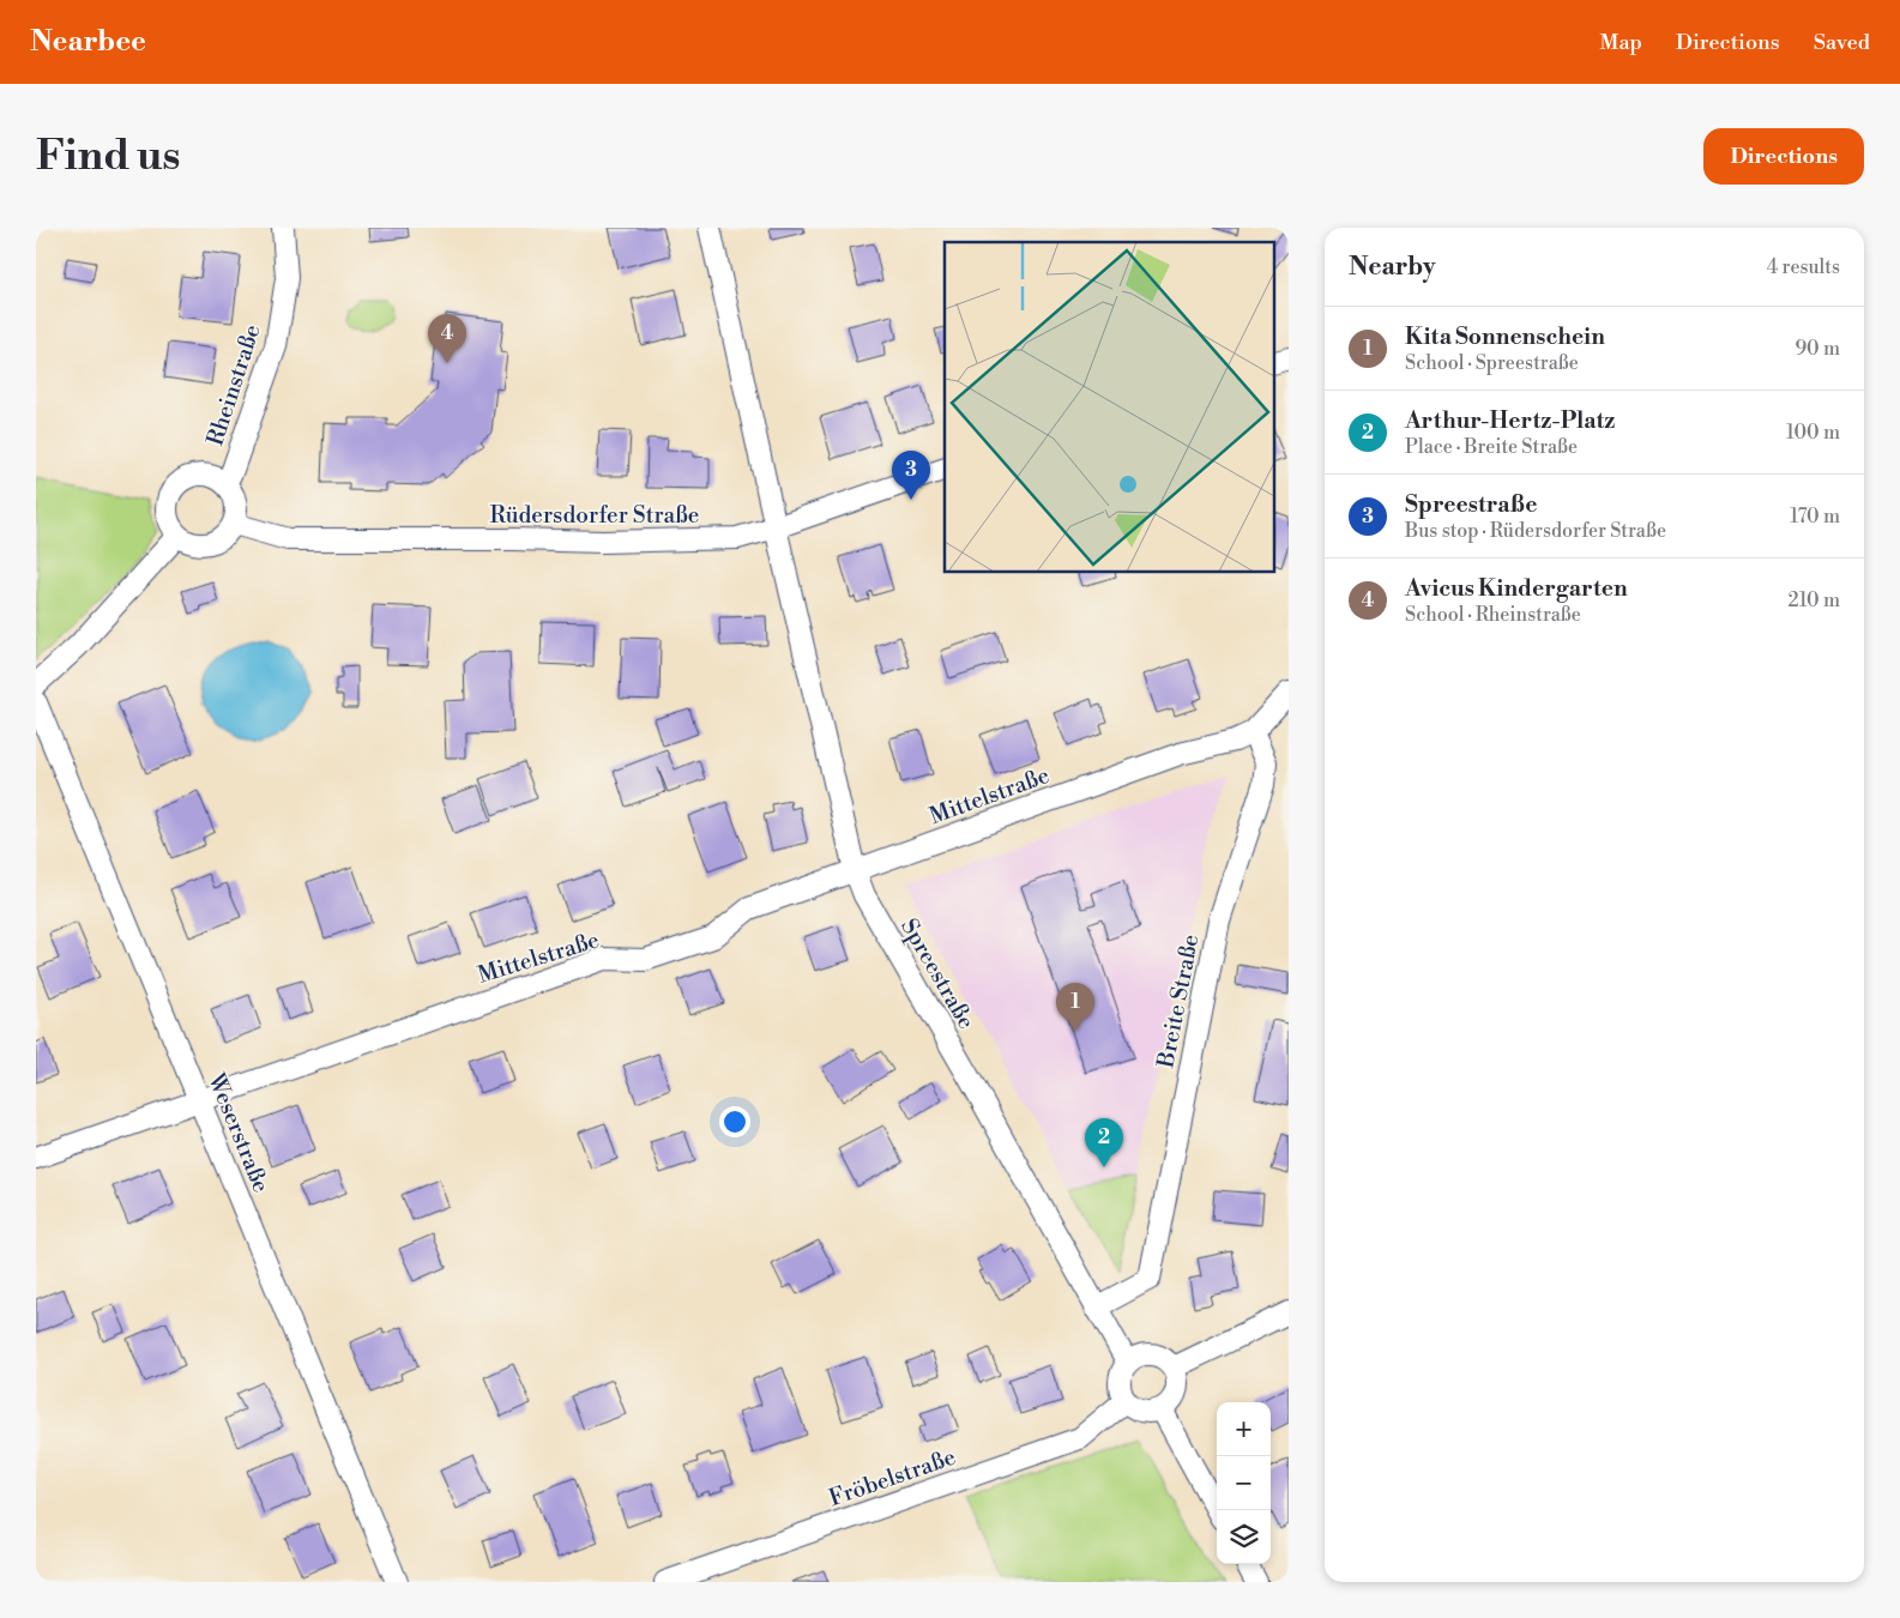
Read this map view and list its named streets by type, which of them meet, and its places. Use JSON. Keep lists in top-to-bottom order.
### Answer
{
  "streets": {
    "street": [
      "Rheinstraße",
      "Rüdersdorfer Straße",
      "Mittelstraße",
      "Spreestraße",
      "Breite Straße",
      "Weserstraße",
      "Fröbelstraße"
    ]
  },
  "crossings": [
    ["Rheinstraße", "Rüdersdorfer Straße"],
    ["Rüdersdorfer Straße", "Spreestraße"],
    ["Mittelstraße", "Spreestraße"],
    ["Mittelstraße", "Breite Straße"],
    ["Mittelstraße", "Weserstraße"],
    ["Spreestraße", "Breite Straße"],
    ["Spreestraße", "Fröbelstraße"]
  ],
  "page": {
    "header": "Nearbee",
    "nav": ["Map", "Directions", "Saved"],
    "buttons": "Directions",
    "title": "Find us",
    "heading": ["Nearby", "4 results"],
    "list": [
      {
        "mark": "1",
        "name": "Kita Sonnenschein",
        "note": "School · Spreestraße",
        "value": "90 m"
      },
      {
        "mark": "2",
        "name": "Arthur-Hertz-Platz",
        "note": "Place · Breite Straße",
        "value": "100 m"
      },
      {
        "mark": "3",
        "name": "Spreestraße",
        "note": "Bus stop · Rüdersdorfer Straße",
        "value": "170 m"
      },
      {
        "mark": "4",
        "name": "Avicus Kindergarten",
        "note": "School · Rheinstraße",
        "value": "210 m"
      }
    ],
    "pins": [
      "4",
      "3",
      "1",
      "2"
    ],
    "map_buttons": ["+", "−"]
  }
}
